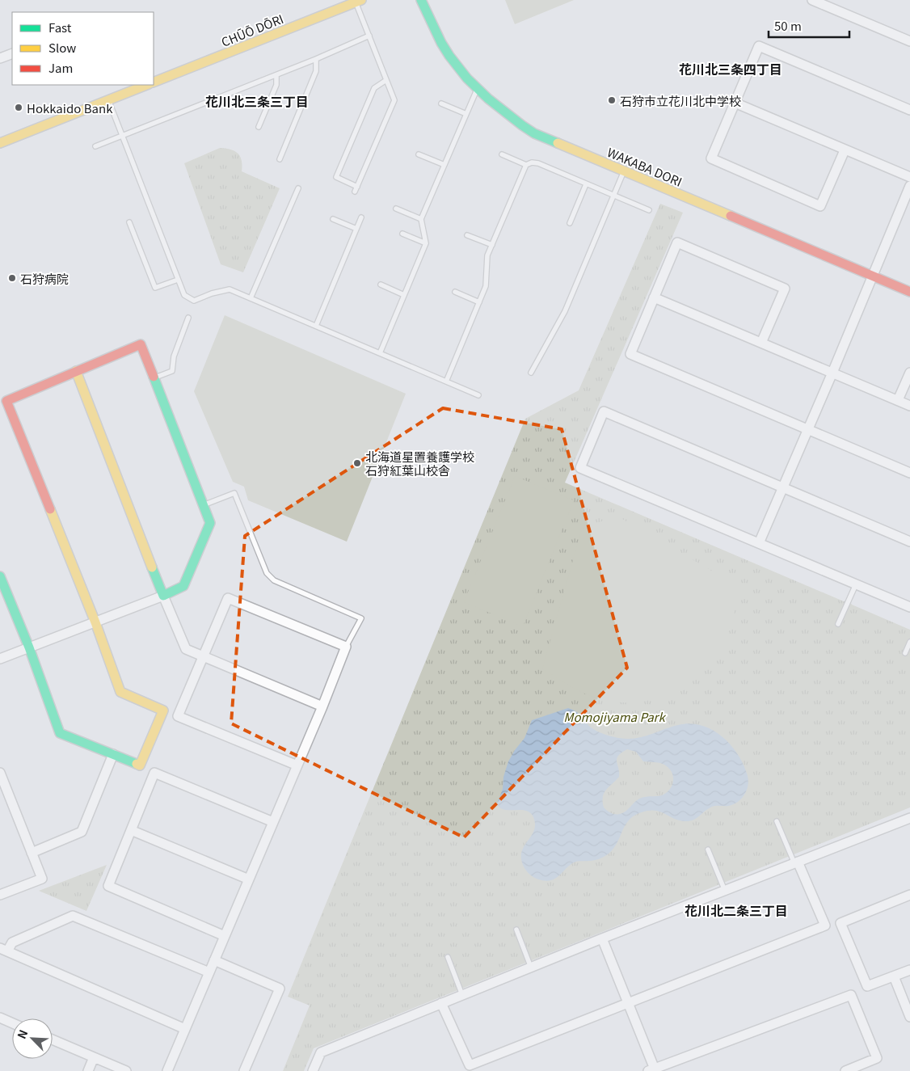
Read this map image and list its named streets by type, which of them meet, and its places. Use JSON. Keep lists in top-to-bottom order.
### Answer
{
  "streets": {
    "street": ["CHŪŌ DŌRI", "WAKABA DORI"]
  },
  "districts": ["花川北三条四丁目", "花川北三条三丁目", "花川北二条三丁目"],
  "parks": ["Momojiyama Park"],
  "places": [
    "石狩市立花川北中学校",
    "Hokkaido Bank",
    "石狩病院",
    "北海道星置養護学校 石狩紅葉山校舎"
  ],
  "legend": ["Fast", "Slow", "Jam"],
  "scale_bar": "50 m",
  "north": "top left"
}
